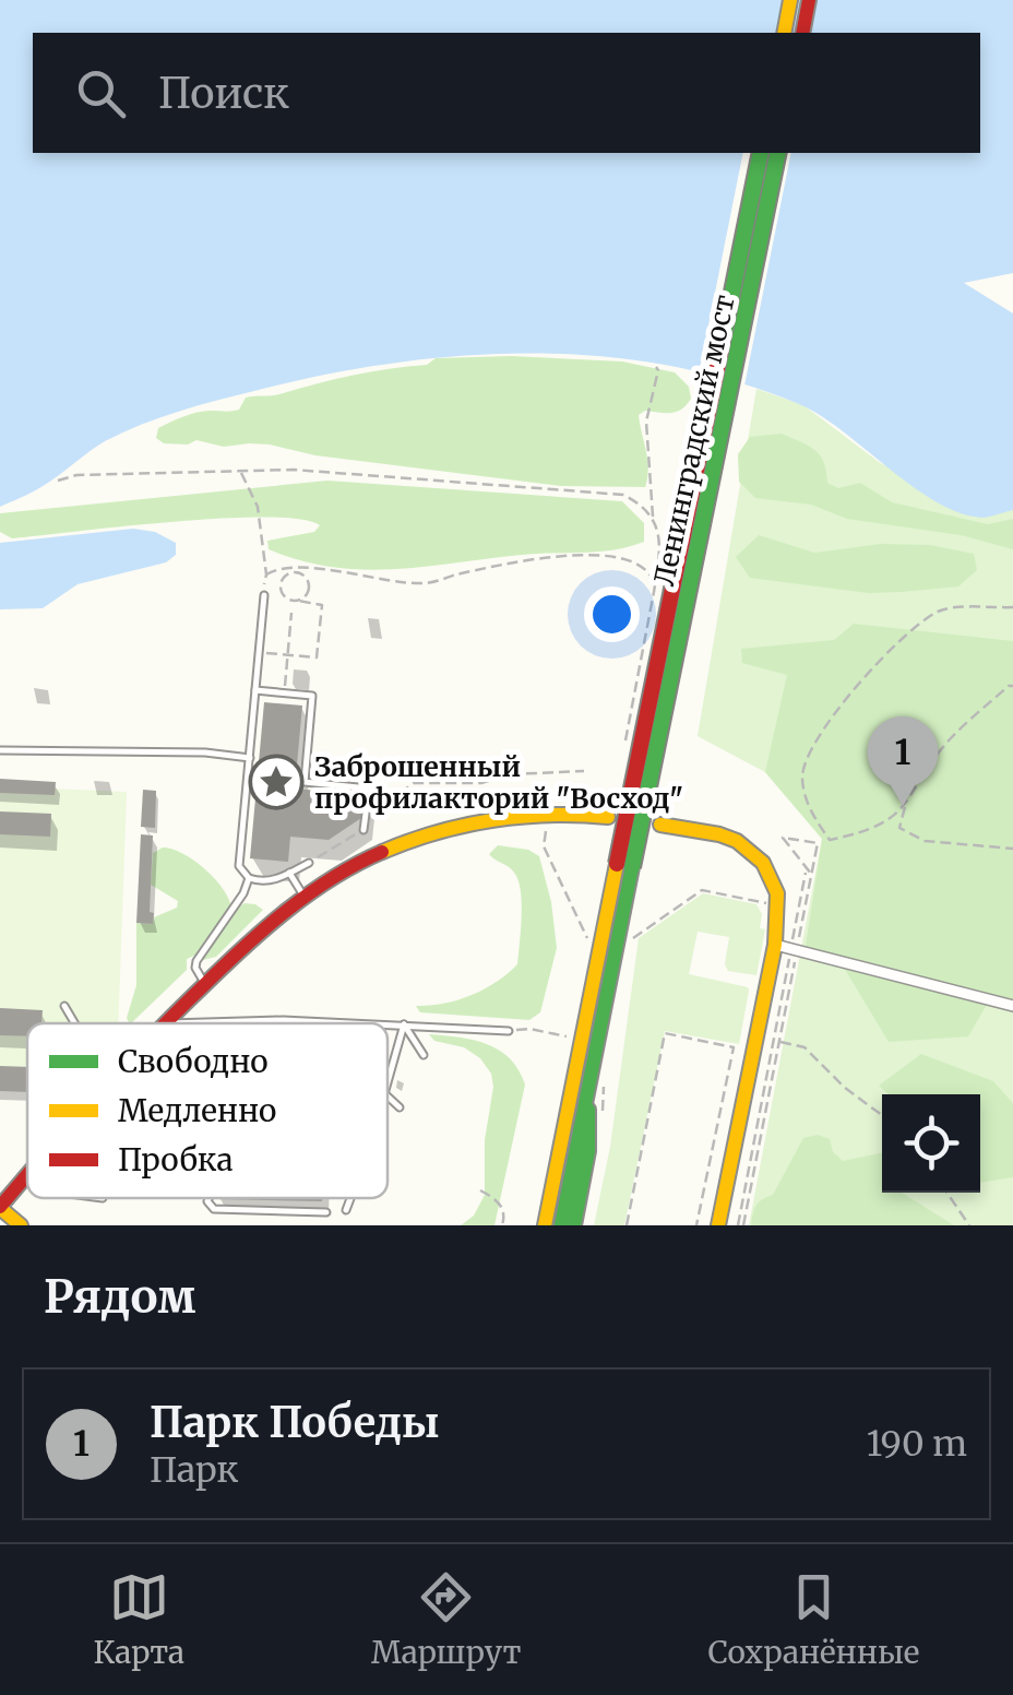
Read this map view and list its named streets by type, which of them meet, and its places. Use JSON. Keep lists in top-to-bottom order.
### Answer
{
  "streets": {
    "main road": ["Ленинградский мост"]
  },
  "places": {
    "place": ["Заброшенный профилакторий \"Восход\""]
  },
  "legend": ["Свободно", "Медленно", "Пробка"],
  "page": {
    "search": "Поиск",
    "pins": "1",
    "heading": "Рядом",
    "list": [
      {
        "mark": "1",
        "name": "Парк Победы",
        "note": "Парк",
        "value": "190 m"
      }
    ],
    "nav": ["Карта", "Маршрут", "Сохранённые"]
  }
}
